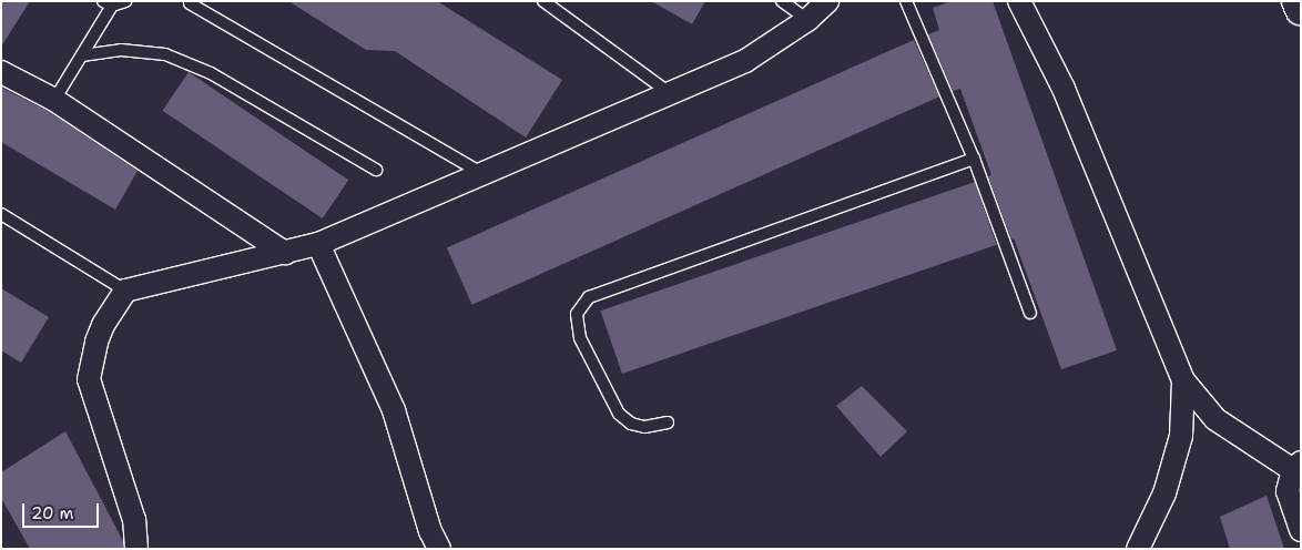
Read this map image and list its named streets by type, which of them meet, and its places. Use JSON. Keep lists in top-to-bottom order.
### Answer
{
  "scale_bar": "20 m"
}
